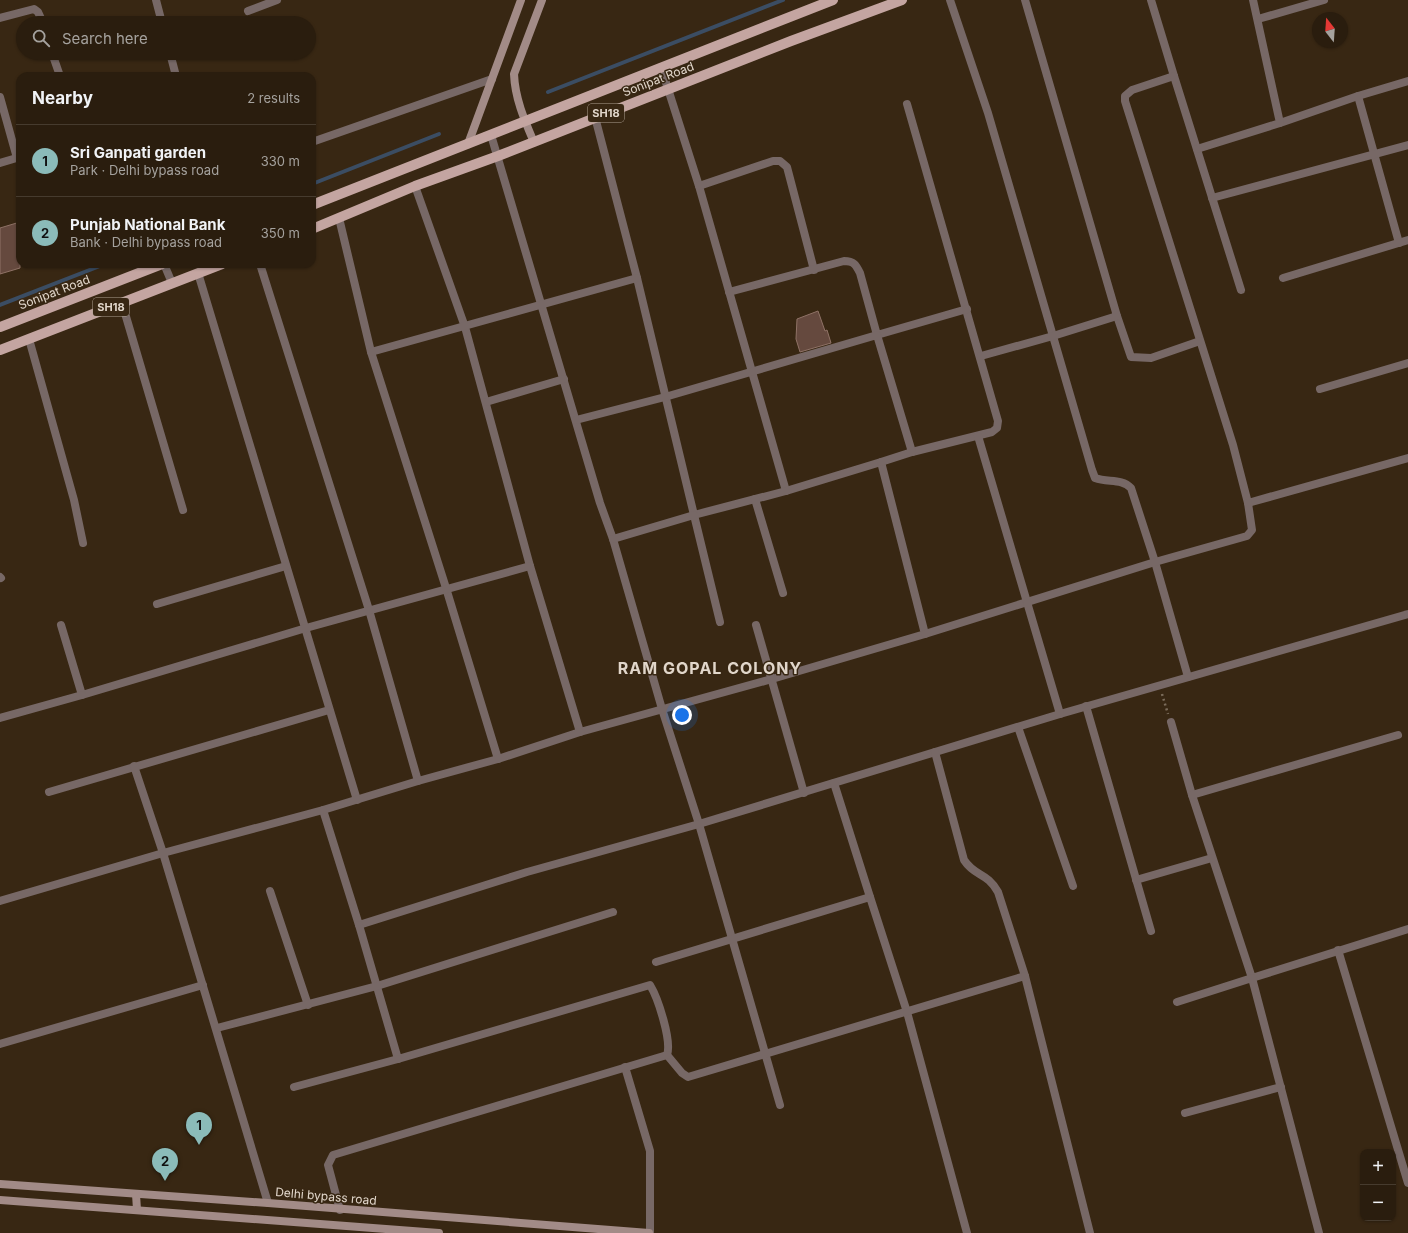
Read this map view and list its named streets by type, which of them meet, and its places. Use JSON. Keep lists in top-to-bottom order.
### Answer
{
  "streets": {
    "main road": ["Sonipat Road", "SH18", "Delhi bypass road"]
  },
  "districts": ["RAM GOPAL COLONY"],
  "north": "top",
  "page": {
    "search": "Search here",
    "heading": ["Nearby", "2 results"],
    "list": [
      {
        "mark": "1",
        "name": "Sri Ganpati garden",
        "note": "Park · Delhi bypass road",
        "value": "330 m"
      },
      {
        "mark": "2",
        "name": "Punjab National Bank",
        "note": "Bank · Delhi bypass road",
        "value": "350 m"
      }
    ],
    "pins": ["1", "2"],
    "map_buttons": ["+", "−"]
  }
}
